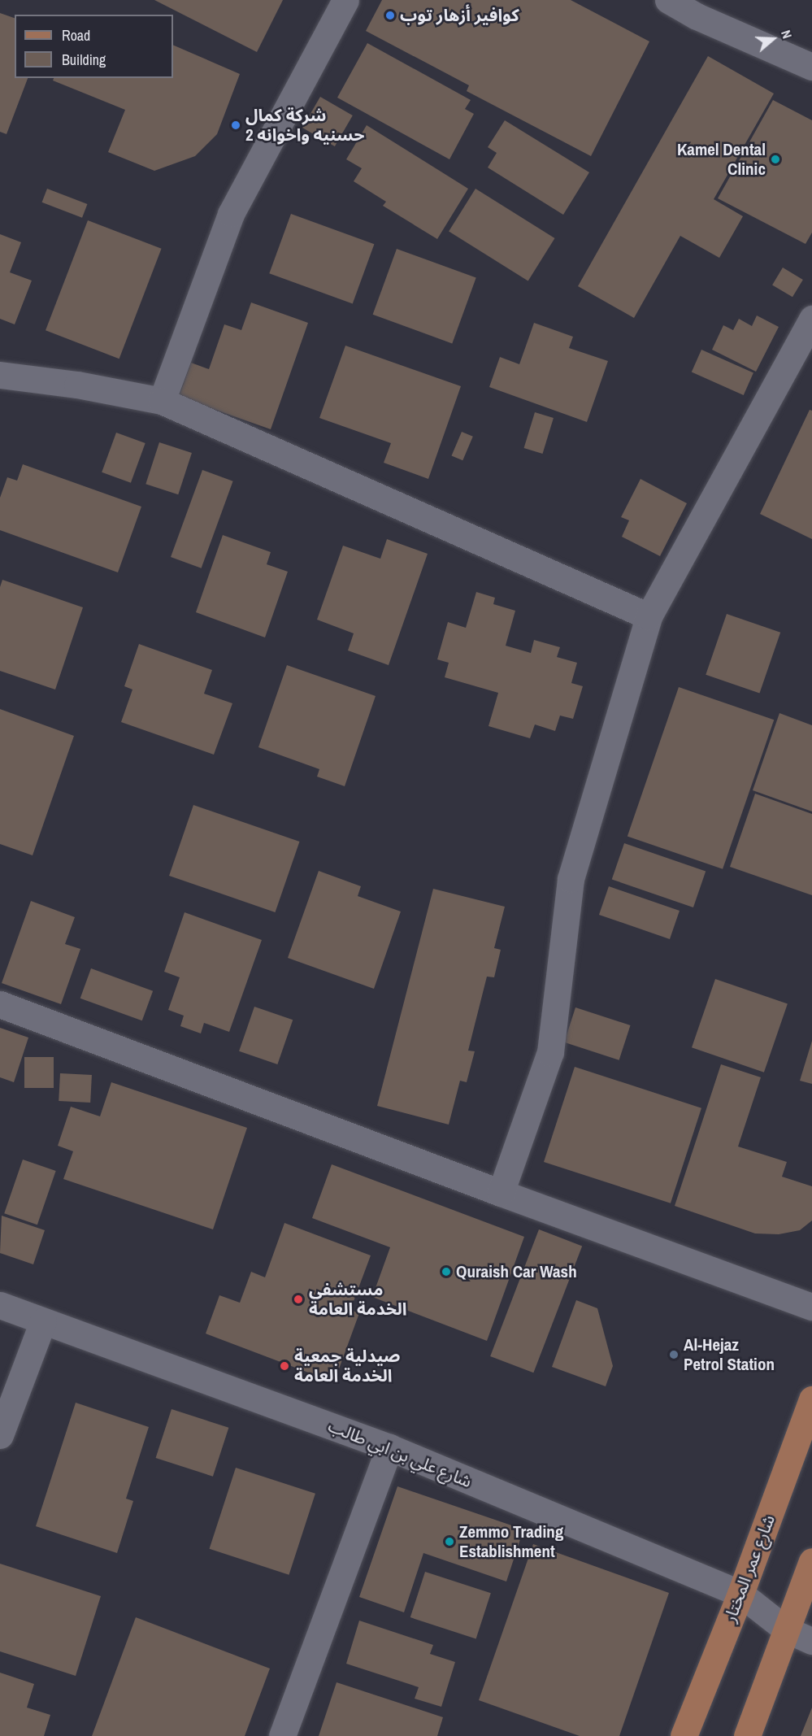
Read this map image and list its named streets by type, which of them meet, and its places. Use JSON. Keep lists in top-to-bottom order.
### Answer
{
  "streets": {
    "main road": ["شارع عمر المختار"],
    "street": ["شارع علي بن ابي طالب"]
  },
  "crossings": [
    ["شارع علي بن ابي طالب", "شارع عمر المختار"]
  ],
  "places": [
    "كوافير أزهار توب",
    "شركة كمال حسنيه واخوانه 2",
    "Kamel Dental Clinic",
    "Quraish Car Wash",
    "مستشفى الخدمة العامة",
    "Al-Hejaz Petrol Station",
    "صيدلية جمعية الخدمة العامة",
    "Zemmo Trading Establishment"
  ],
  "legend": ["Road", "Building"],
  "north": "right"
}
